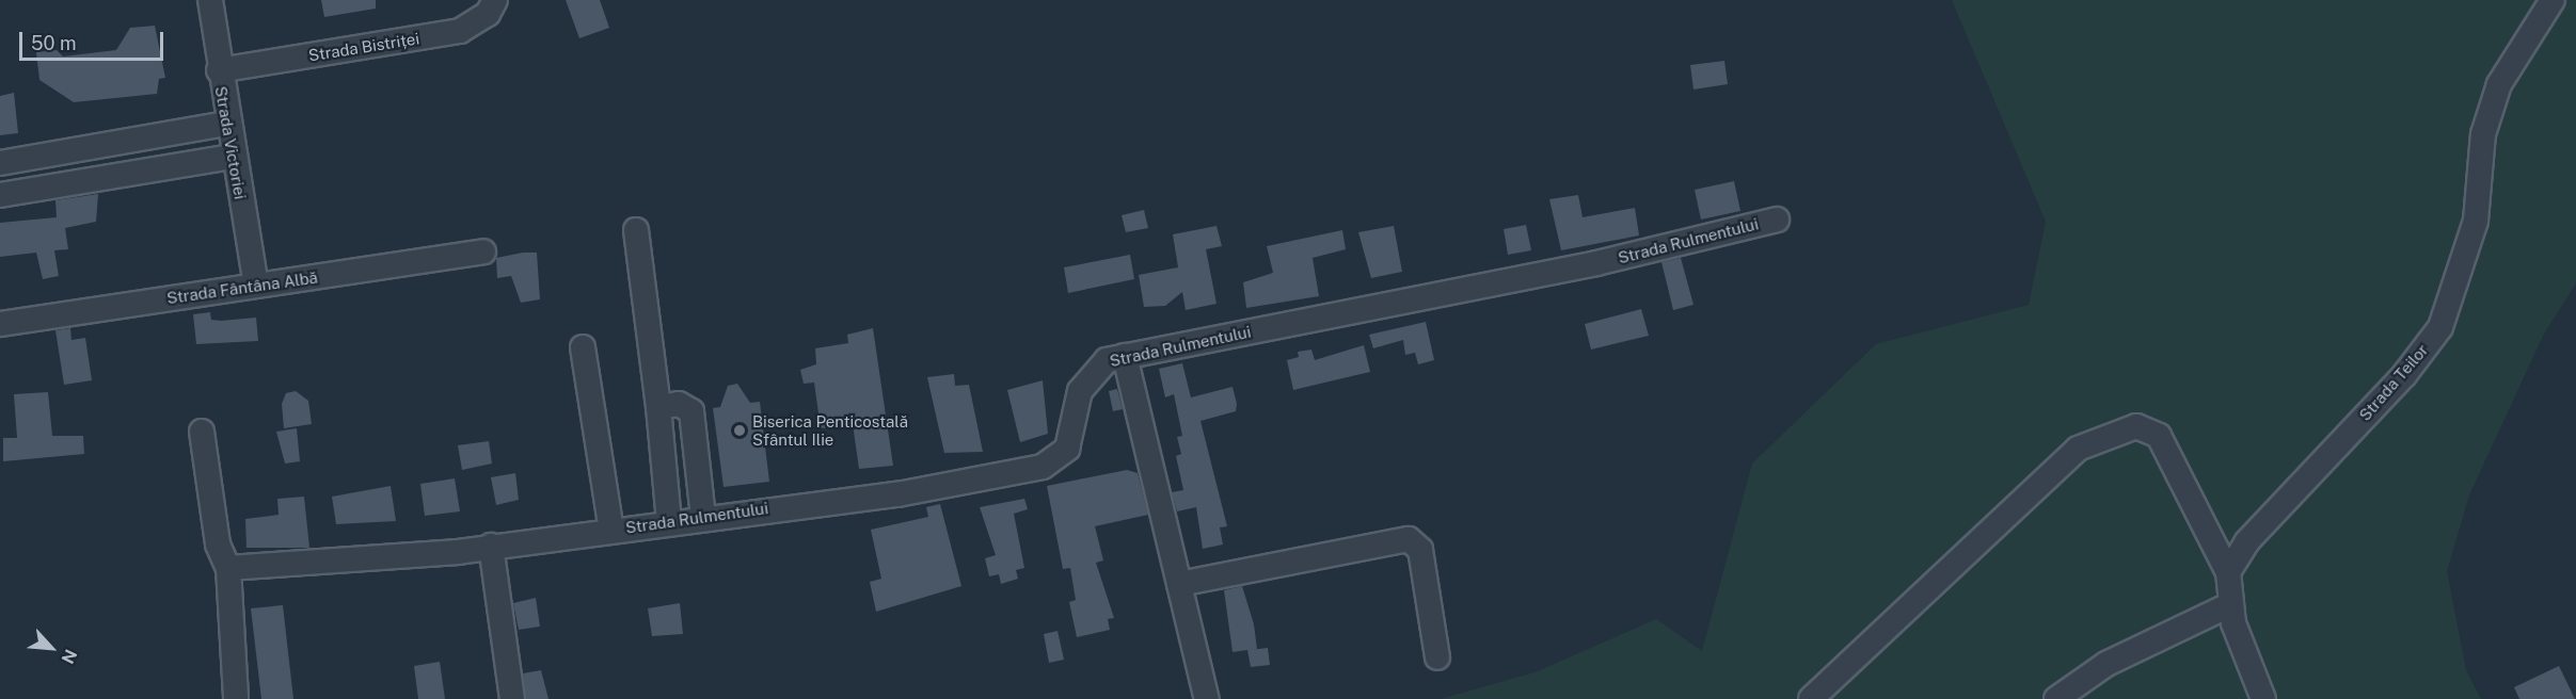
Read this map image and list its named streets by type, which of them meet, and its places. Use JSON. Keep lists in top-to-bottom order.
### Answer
{
  "streets": {
    "street": [
      "Strada Bistriței",
      "Strada Victoriei",
      "Strada Rulmentului",
      "Strada Fântâna Albă",
      "Strada Teilor"
    ]
  },
  "crossings": [
    ["Strada Bistriței", "Strada Victoriei"],
    ["Strada Victoriei", "Strada Fântâna Albă"]
  ],
  "places": ["Biserica Penticostală Sfântul Ilie"],
  "scale_bar": "50 m",
  "north": "bottom right"
}
